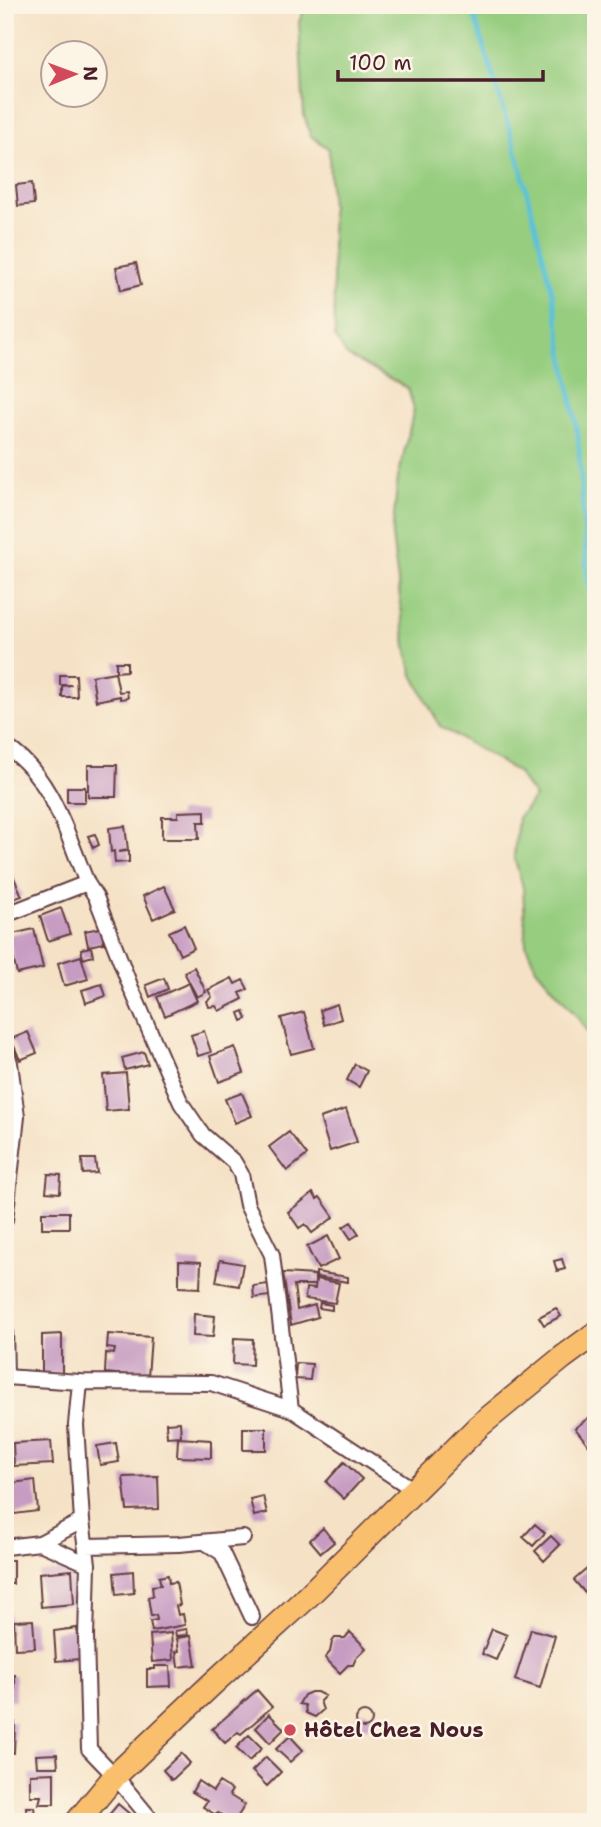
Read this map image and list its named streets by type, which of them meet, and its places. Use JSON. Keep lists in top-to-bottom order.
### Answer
{
  "places": ["Hôtel Chez Nous"],
  "scale_bar": "100 m",
  "north": "right"
}
